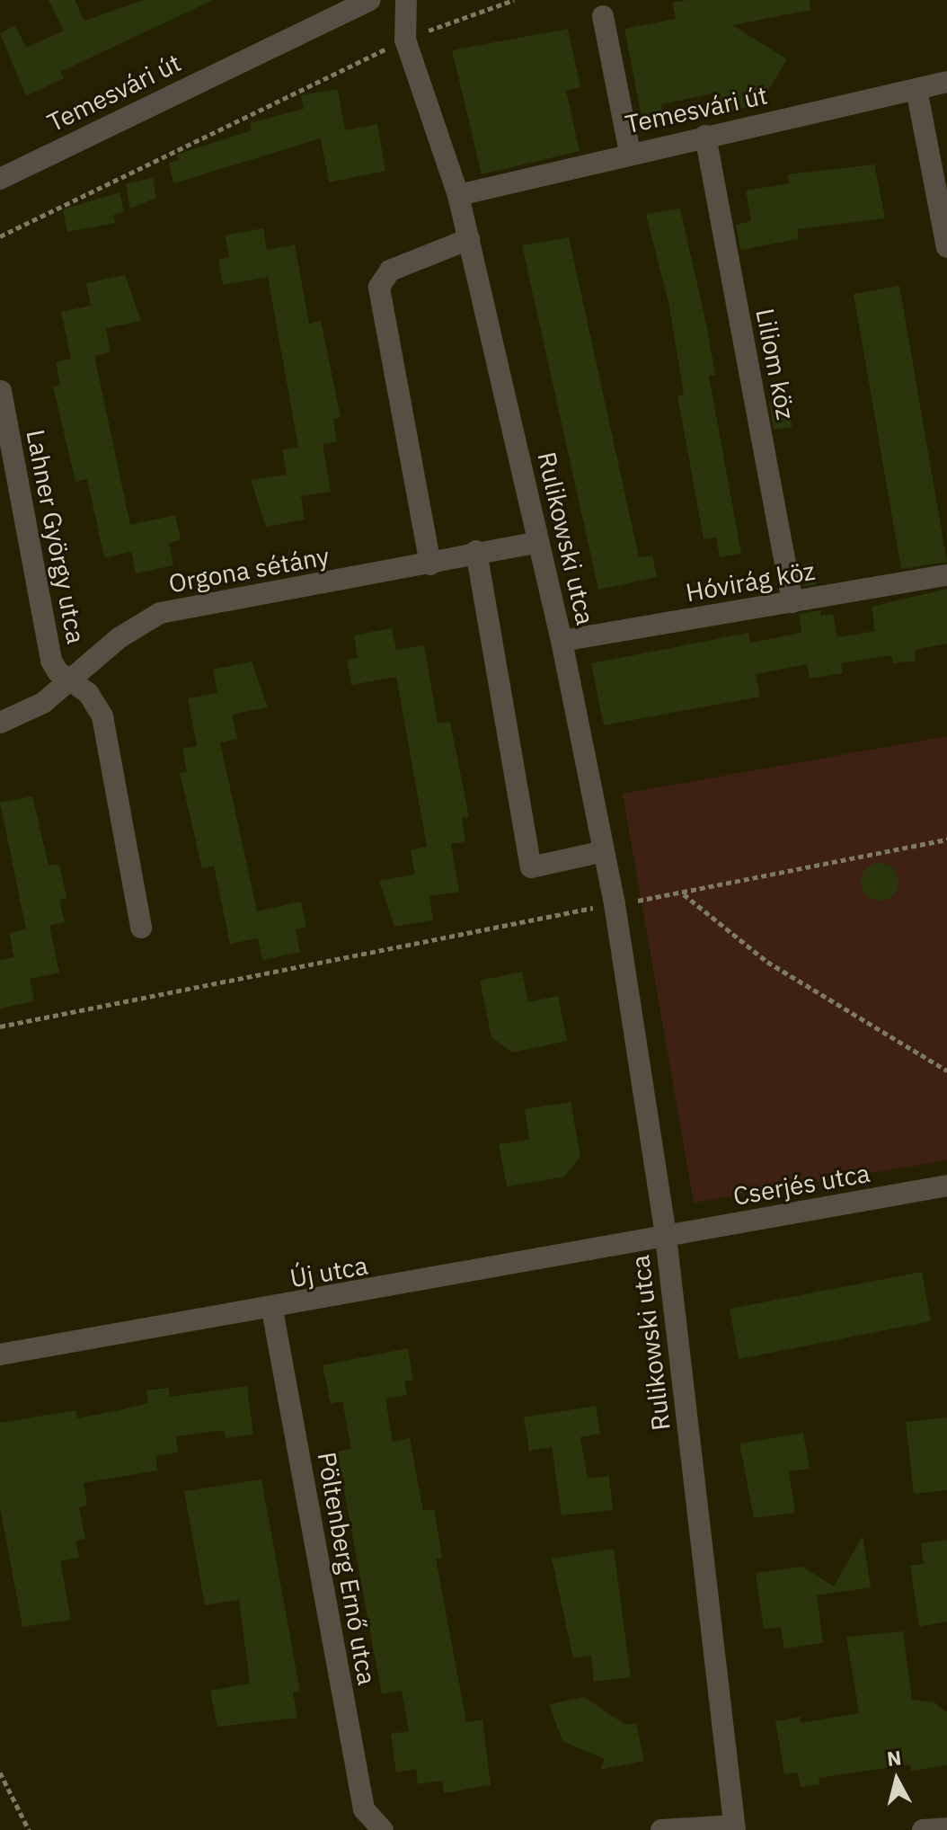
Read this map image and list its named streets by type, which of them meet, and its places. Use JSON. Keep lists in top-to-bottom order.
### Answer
{
  "streets": {
    "street": [
      "Temesvári út",
      "Liliom köz",
      "Lahner György utca",
      "Rulikowski utca",
      "Orgona sétány",
      "Hóvirág köz",
      "Cserjés utca",
      "Új utca",
      "Pöltenberg Ernő utca"
    ]
  },
  "crossings": [
    ["Temesvári út", "Liliom köz"],
    ["Temesvári út", "Rulikowski utca"],
    ["Liliom köz", "Hóvirág köz"],
    ["Lahner György utca", "Orgona sétány"],
    ["Rulikowski utca", "Orgona sétány"],
    ["Rulikowski utca", "Hóvirág köz"],
    ["Rulikowski utca", "Cserjés utca"],
    ["Rulikowski utca", "Új utca"],
    ["Cserjés utca", "Új utca"],
    ["Új utca", "Pöltenberg Ernő utca"]
  ],
  "north": "top"
}
